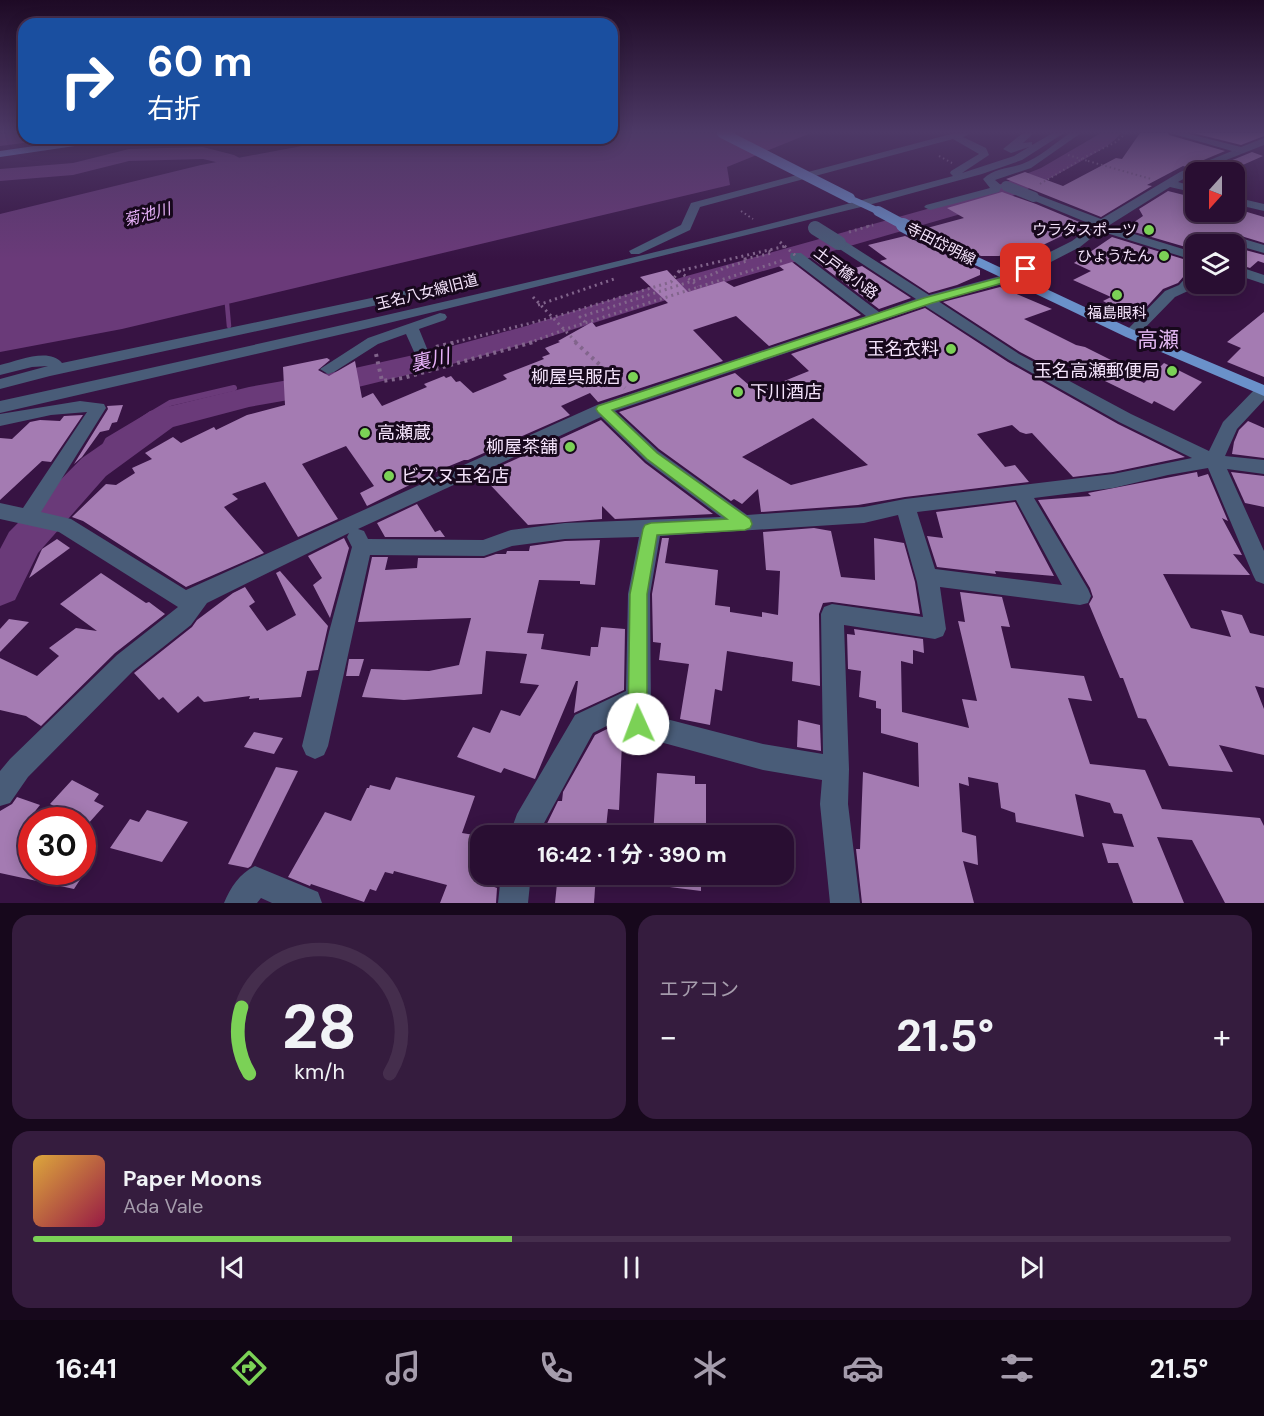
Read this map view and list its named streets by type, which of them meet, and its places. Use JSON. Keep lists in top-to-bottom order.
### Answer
{
  "streets": {
    "main road": ["寺田岱明線"],
    "street": ["土戸橋小路", "玉名八女線旧道"]
  },
  "crossings": [
    ["寺田岱明線", "玉名八女線旧道"]
  ],
  "districts": ["高瀬"],
  "water": ["菊池川", "裏川"],
  "places": [
    "ウラタスポーツ",
    "ひょうたん",
    "福島眼科",
    "玉名衣料",
    "玉名高瀬郵便局",
    "柳屋呉服店",
    "下川酒店",
    "高瀬蔵",
    "柳屋茶舗",
    "ビスヌ玉名店"
  ],
  "north": "bottom",
  "page": {
    "turn": ["60 m", "右折"],
    "limit": "30",
    "trip": "16:42 · 1 分 · 390 m",
    "tile": "エアコン",
    "heat": ["−", "21.5°", "+"],
    "song": ["Paper Moons", "Ada Vale"],
    "tabs": ["16:41", "21.5°"],
    "gauge": ["28", "km/h"]
  }
}
